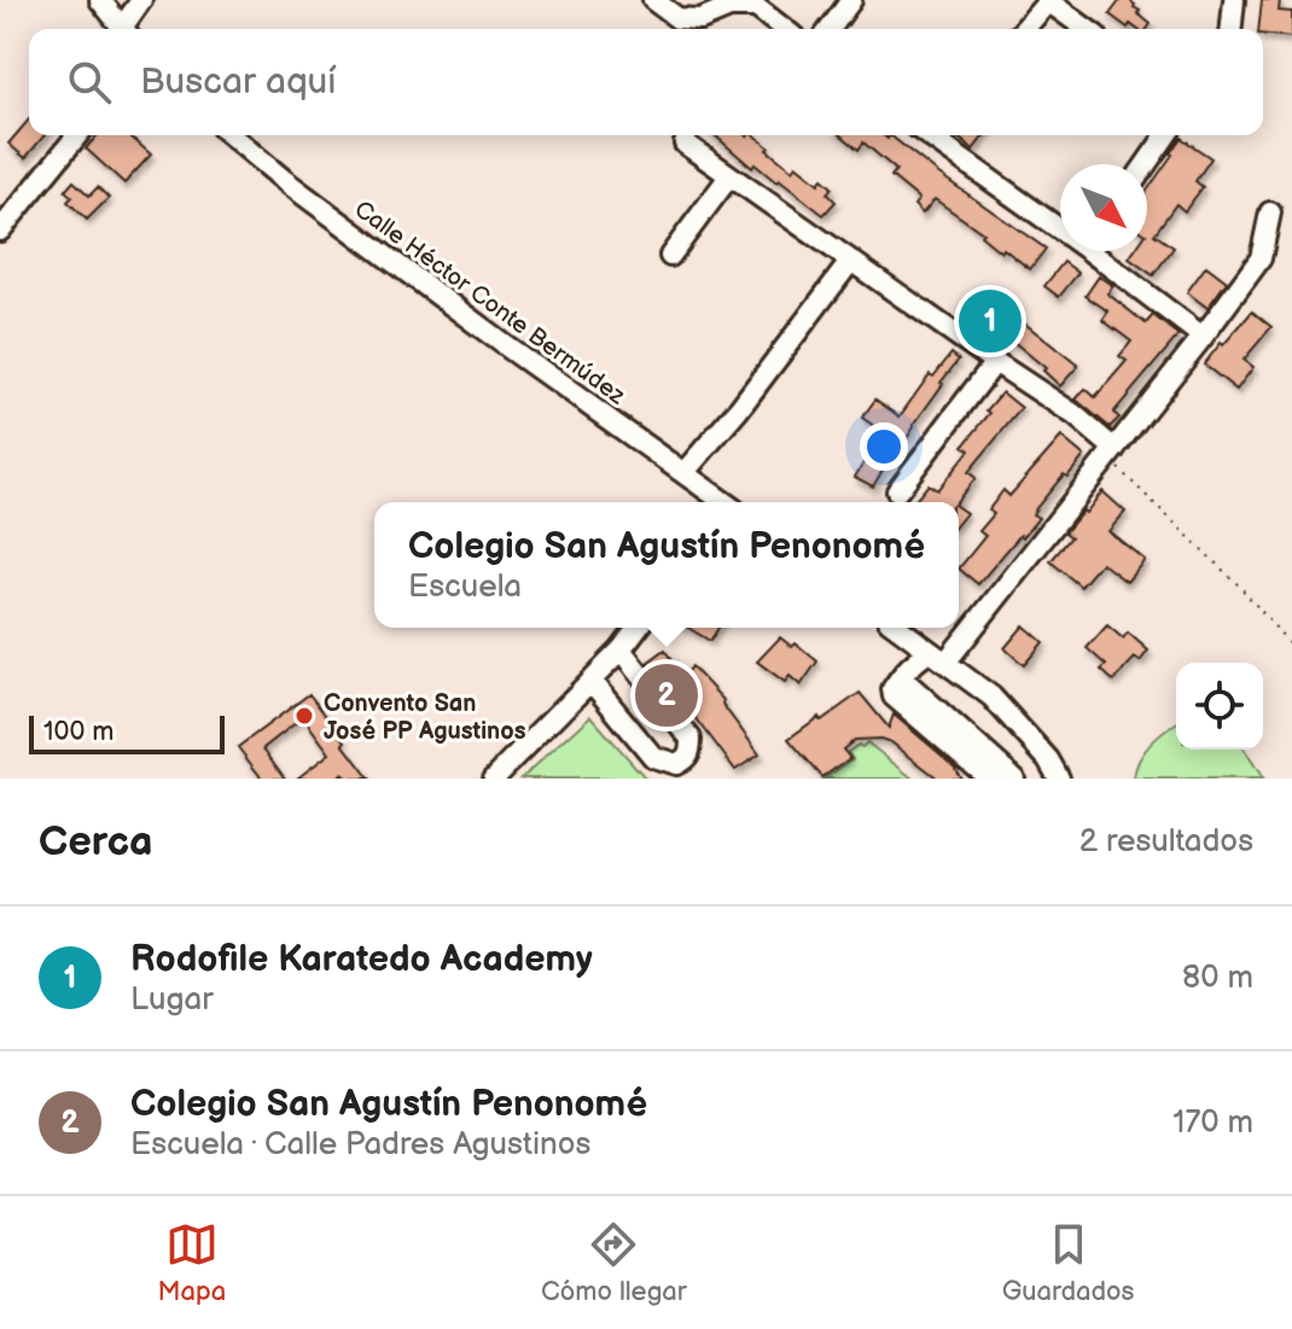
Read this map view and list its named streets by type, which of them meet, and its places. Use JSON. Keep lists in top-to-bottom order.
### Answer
{
  "streets": {
    "street": ["Calle Héctor Conte Bermúdez"]
  },
  "places": ["Convento San José PP Agustinos"],
  "scale_bar": "100 m",
  "north": "bottom right",
  "page": {
    "search": "Buscar aquí",
    "pins": ["1", "2"],
    "popup": ["Colegio San Agustín Penonomé", "Escuela"],
    "scale": "100 m",
    "heading": ["Cerca", "2 resultados"],
    "list": [
      {
        "mark": "1",
        "name": "Rodofile Karatedo Academy",
        "note": "Lugar",
        "value": "80 m"
      },
      {
        "mark": "2",
        "name": "Colegio San Agustín Penonomé",
        "note": "Escuela · Calle Padres Agustinos",
        "value": "170 m"
      }
    ],
    "nav": ["Mapa", "Cómo llegar", "Guardados"]
  }
}
